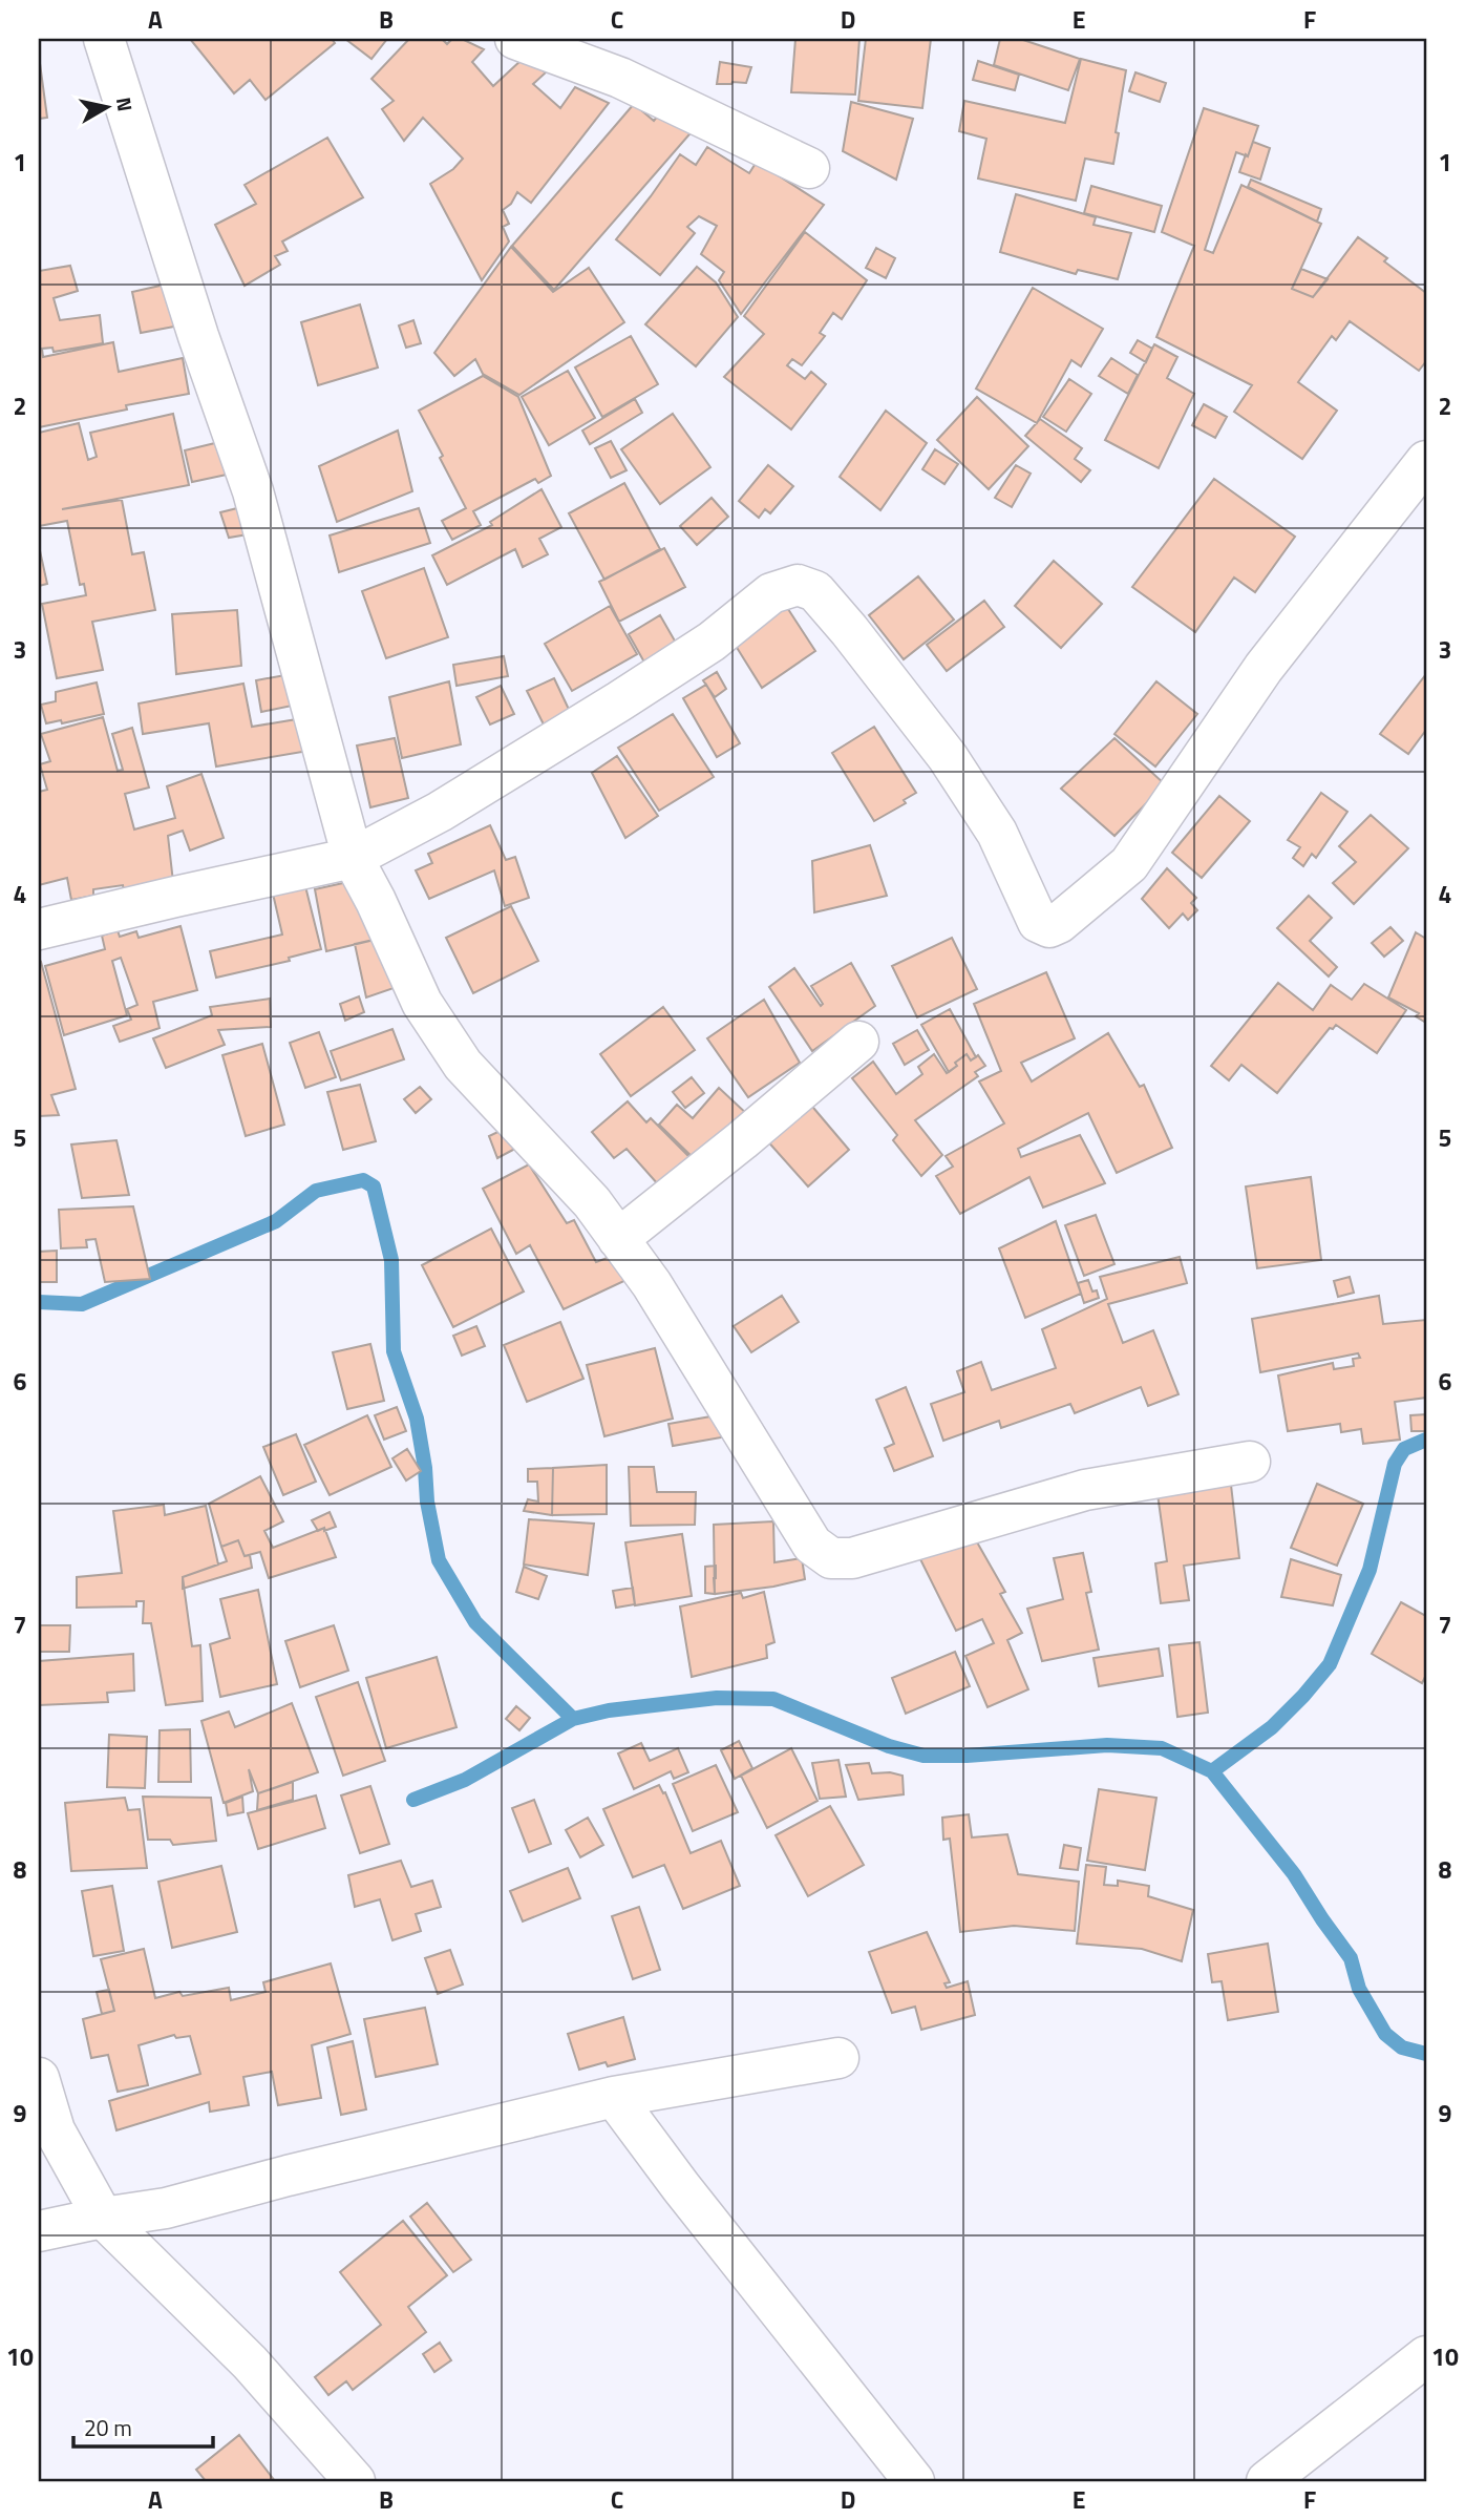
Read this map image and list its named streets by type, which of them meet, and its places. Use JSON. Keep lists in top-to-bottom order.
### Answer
{
  "scale_bar": "20 m",
  "north": "right",
  "grid": {
    "columns": [
      "A",
      "B",
      "C",
      "D",
      "E",
      "F"
    ],
    "rows": [
      "1",
      "2",
      "3",
      "4",
      "5",
      "6",
      "7",
      "8",
      "9",
      "10"
    ]
  }
}
